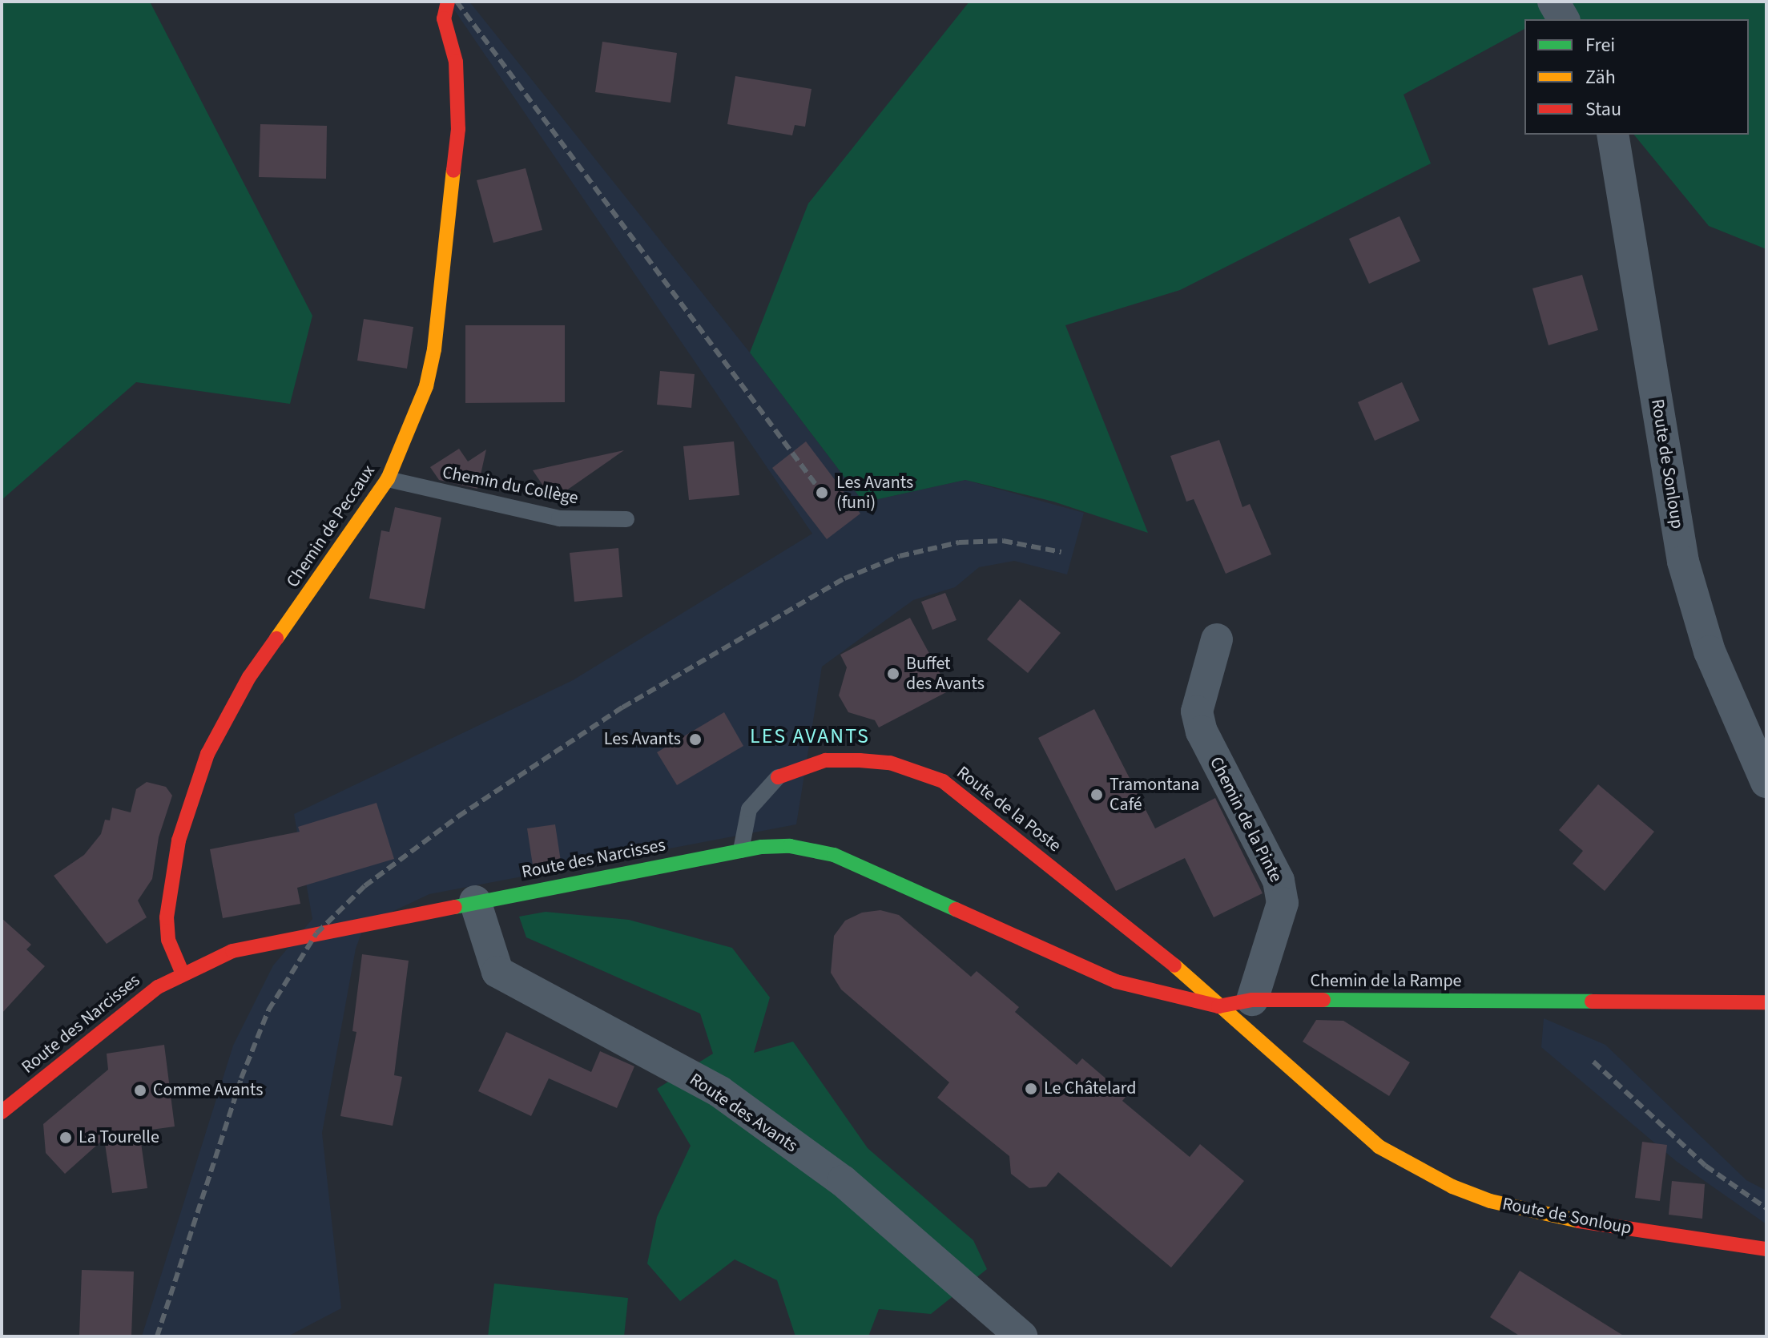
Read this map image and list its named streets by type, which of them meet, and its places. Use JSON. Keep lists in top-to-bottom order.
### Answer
{
  "streets": {
    "street": [
      "Route de Sonloup",
      "Chemin de Peccaux",
      "Route de la Poste",
      "Chemin de la Pinte",
      "Route des Narcisses",
      "Chemin de la Rampe",
      "Route des Avants"
    ],
    "lane": ["Chemin du Collège"]
  },
  "crossings": [
    ["Route de Sonloup", "Route de la Poste"],
    ["Route de Sonloup", "Route des Narcisses"],
    ["Route de Sonloup", "Chemin de la Rampe"],
    ["Chemin du Collège", "Chemin de Peccaux"],
    ["Chemin de Peccaux", "Route des Narcisses"],
    ["Route de la Poste", "Route des Narcisses"],
    ["Route de la Poste", "Chemin de la Rampe"],
    ["Chemin de la Pinte", "Chemin de la Rampe"],
    ["Route des Narcisses", "Chemin de la Rampe"],
    ["Route des Narcisses", "Route des Avants"]
  ],
  "districts": ["LES AVANTS"],
  "places": [
    "Les Avants (funi)",
    "Buffet des Avants",
    "Les Avants",
    "Tramontana Café",
    "Le Châtelard",
    "Comme Avants",
    "La Tourelle"
  ],
  "legend": ["Frei", "Zäh", "Stau"]
}
